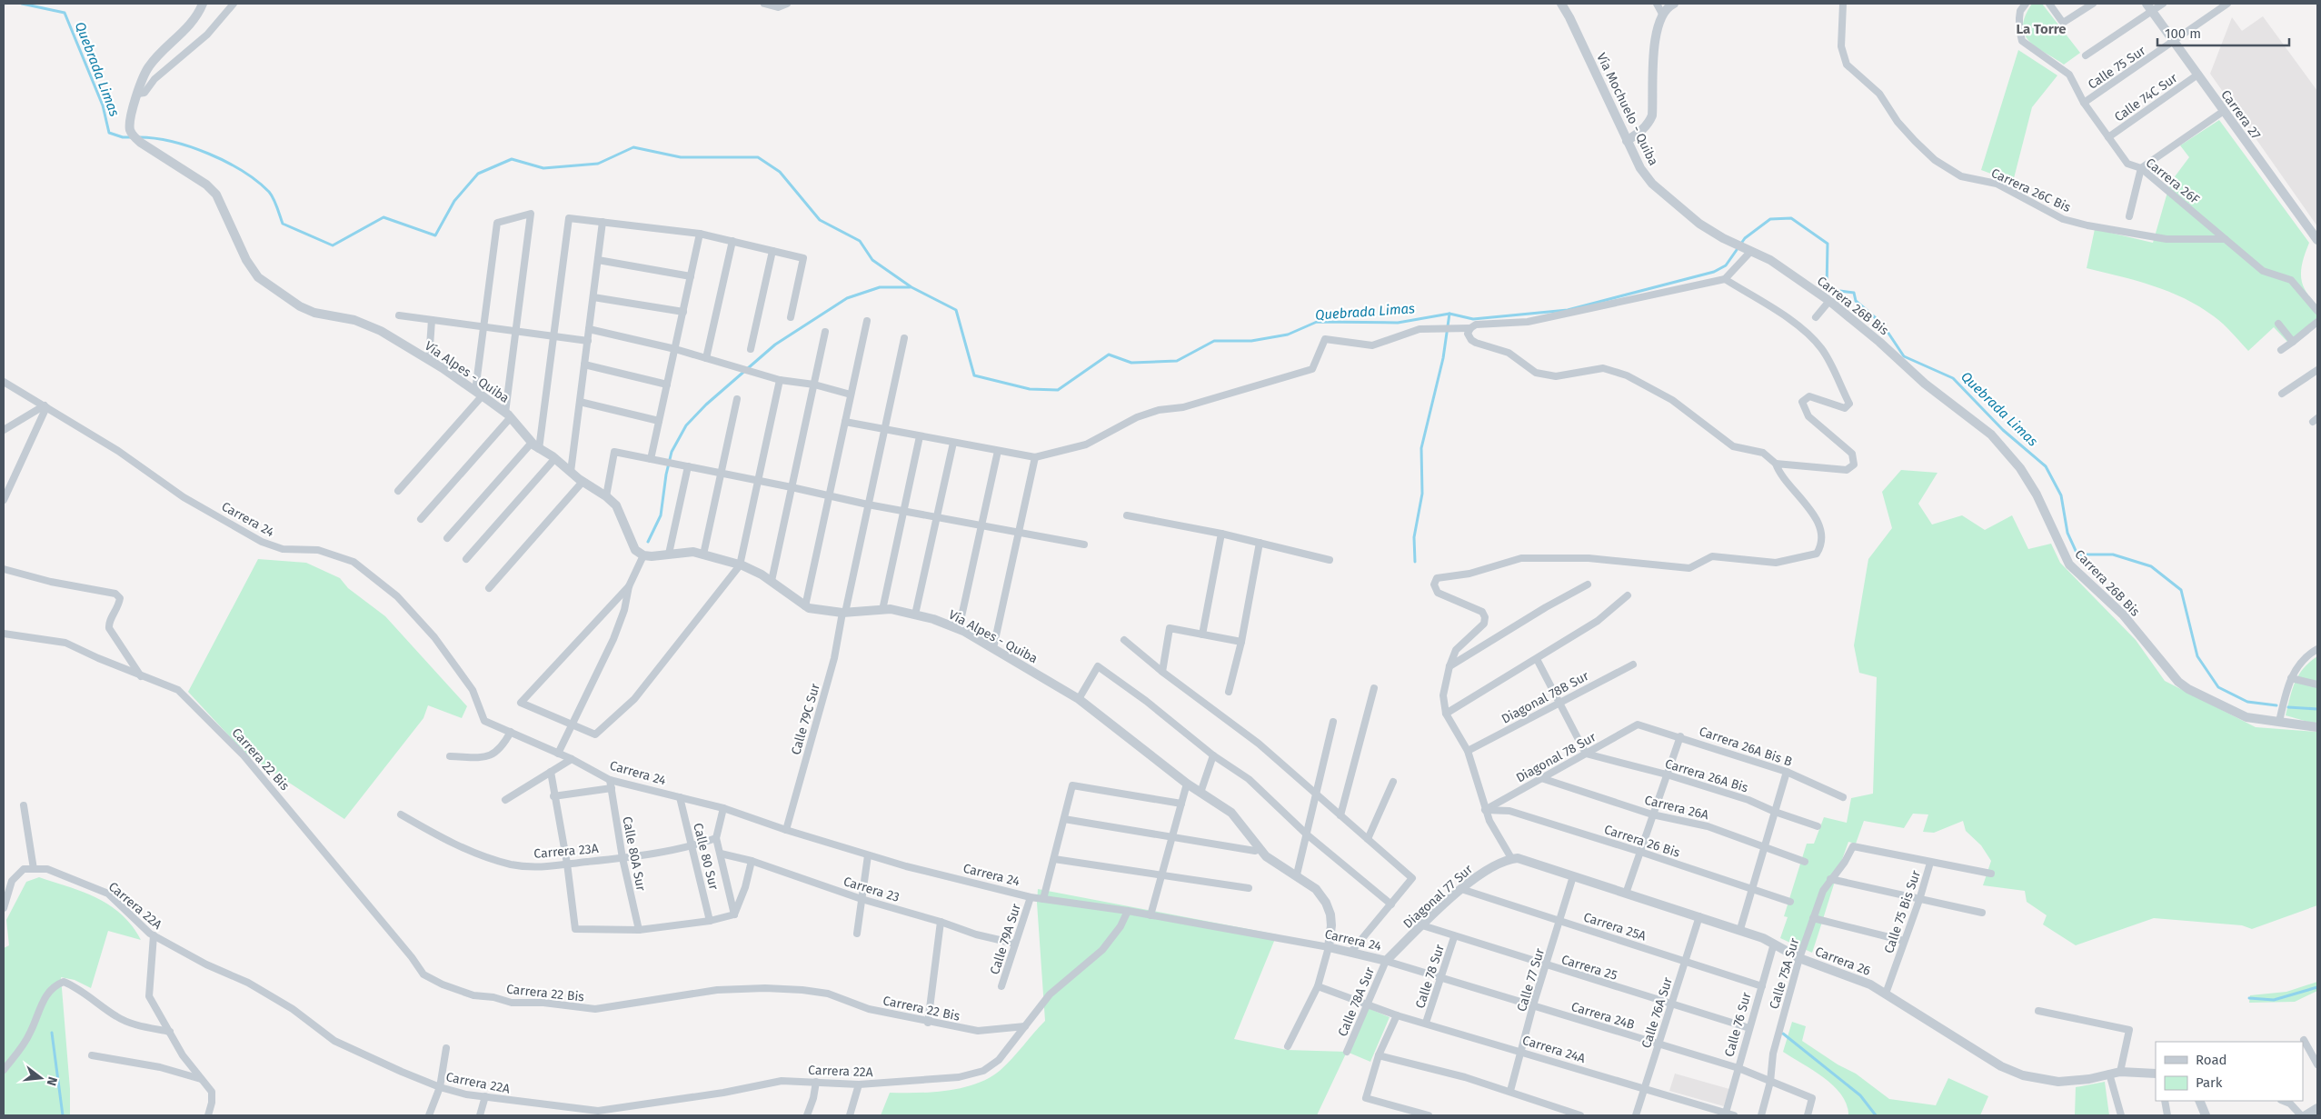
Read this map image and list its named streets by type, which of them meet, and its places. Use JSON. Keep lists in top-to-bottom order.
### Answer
{
  "streets": {
    "street": [
      "Calle 75 Sur",
      "Calle 74C Sur",
      "Vía Mochuelo - Quiba",
      "Carrera 27",
      "Carrera 26F",
      "Carrera 26C Bis",
      "Carrera 26B Bis",
      "Vía Alpes - Quiba",
      "Carrera 24",
      "Diagonal 78B Sur",
      "Calle 79C Sur",
      "Carrera 26A Bis B",
      "Diagonal 78 Sur",
      "Carrera 22 Bis",
      "Carrera 26A Bis",
      "Carrera 26A",
      "Carrera 26 Bis",
      "Carrera 23A",
      "Calle 80A Sur",
      "Calle 80 Sur",
      "Carrera 23",
      "Diagonal 77 Sur",
      "Carrera 22A",
      "Calle 75 Bis Sur",
      "Carrera 25A",
      "Calle 79A Sur",
      "Carrera 26",
      "Carrera 25",
      "Calle 75A Sur",
      "Calle 78 Sur",
      "Calle 77 Sur",
      "Calle 78A Sur",
      "Calle 76A Sur",
      "Carrera 24B",
      "Calle 76 Sur",
      "Carrera 24A"
    ]
  },
  "crossings": [
    ["Calle 75 Sur", "Carrera 27"],
    ["Calle 75 Sur", "Carrera 26F"],
    ["Calle 74C Sur", "Carrera 27"],
    ["Calle 74C Sur", "Carrera 26F"],
    ["Vía Mochuelo - Quiba", "Carrera 26B Bis"],
    ["Carrera 26F", "Carrera 26C Bis"],
    ["Vía Alpes - Quiba", "Carrera 24"],
    ["Vía Alpes - Quiba", "Calle 79C Sur"],
    ["Carrera 24", "Calle 79C Sur"],
    ["Carrera 24", "Calle 80A Sur"],
    ["Carrera 24", "Calle 80 Sur"],
    ["Carrera 24", "Diagonal 77 Sur"],
    ["Carrera 24", "Calle 79A Sur"],
    ["Carrera 24", "Calle 78A Sur"],
    ["Carrera 24", "Carrera 24B"],
    ["Carrera 26A Bis B", "Diagonal 78 Sur"],
    ["Diagonal 78 Sur", "Carrera 26A Bis"],
    ["Diagonal 78 Sur", "Carrera 26A"],
    ["Diagonal 78 Sur", "Carrera 26 Bis"],
    ["Carrera 22 Bis", "Carrera 22A"],
    ["Carrera 23A", "Calle 80A Sur"],
    ["Carrera 23A", "Calle 80 Sur"],
    ["Carrera 23", "Calle 79A Sur"],
    ["Diagonal 77 Sur", "Carrera 25A"],
    ["Diagonal 77 Sur", "Carrera 26"],
    ["Diagonal 77 Sur", "Carrera 25"],
    ["Diagonal 77 Sur", "Calle 78A Sur"],
    ["Diagonal 77 Sur", "Carrera 24B"],
    ["Calle 75 Bis Sur", "Carrera 26"],
    ["Calle 75 Bis Sur", "Calle 75A Sur"],
    ["Carrera 25A", "Calle 77 Sur"],
    ["Carrera 25A", "Calle 76A Sur"],
    ["Carrera 25A", "Calle 76 Sur"],
    ["Carrera 26", "Calle 75A Sur"],
    ["Carrera 26", "Calle 77 Sur"],
    ["Carrera 26", "Calle 76A Sur"],
    ["Carrera 26", "Calle 76 Sur"],
    ["Carrera 25", "Calle 78 Sur"],
    ["Carrera 25", "Calle 77 Sur"],
    ["Carrera 25", "Calle 76A Sur"],
    ["Carrera 25", "Calle 76 Sur"],
    ["Calle 75A Sur", "Carrera 24B"],
    ["Calle 78 Sur", "Carrera 24B"],
    ["Calle 78 Sur", "Carrera 24A"],
    ["Calle 77 Sur", "Carrera 24B"],
    ["Calle 77 Sur", "Carrera 24A"],
    ["Calle 78A Sur", "Carrera 24B"],
    ["Calle 78A Sur", "Carrera 24A"],
    ["Calle 76A Sur", "Carrera 24B"],
    ["Calle 76A Sur", "Carrera 24A"],
    ["Carrera 24B", "Calle 76 Sur"],
    ["Calle 76 Sur", "Carrera 24A"]
  ],
  "districts": ["La Torre"],
  "water": ["Quebrada Limas"],
  "legend": ["Road", "Park"],
  "scale_bar": "100 m",
  "north": "right"
}
